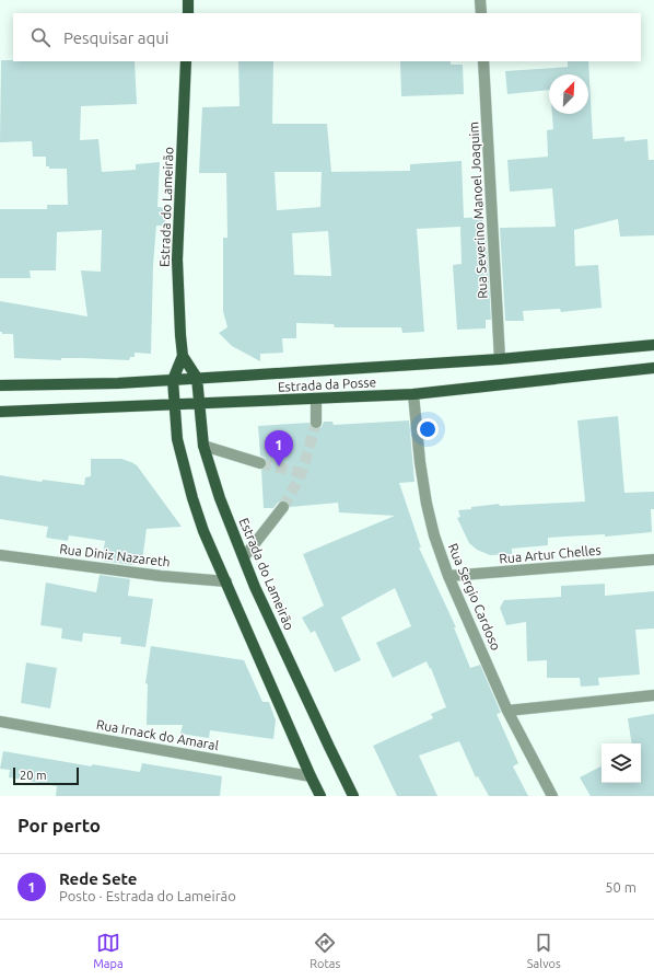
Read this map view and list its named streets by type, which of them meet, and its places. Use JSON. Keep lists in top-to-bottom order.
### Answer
{
  "streets": {
    "main road": ["Estrada do Lameirão", "Estrada da Posse"],
    "street": [
      "Rua Severino Manoel Joaquim",
      "Rua Artur Chelles",
      "Rua Diniz Nazareth",
      "Rua Sergio Cardoso",
      "Rua Irnack do Amaral"
    ]
  },
  "crossings": [
    ["Estrada do Lameirão", "Estrada da Posse"],
    ["Estrada do Lameirão", "Rua Diniz Nazareth"],
    ["Estrada do Lameirão", "Rua Irnack do Amaral"],
    ["Rua Severino Manoel Joaquim", "Estrada da Posse"],
    ["Estrada da Posse", "Rua Sergio Cardoso"],
    ["Rua Artur Chelles", "Rua Sergio Cardoso"]
  ],
  "scale_bar": "20 m",
  "north": "top right",
  "page": {
    "search": "Pesquisar aqui",
    "pins": "1",
    "scale": "20 m",
    "heading": "Por perto",
    "list": [
      {
        "mark": "1",
        "name": "Rede Sete",
        "note": "Posto · Estrada do Lameirão",
        "value": "50 m"
      }
    ],
    "nav": ["Mapa", "Rotas", "Salvos"]
  }
}
